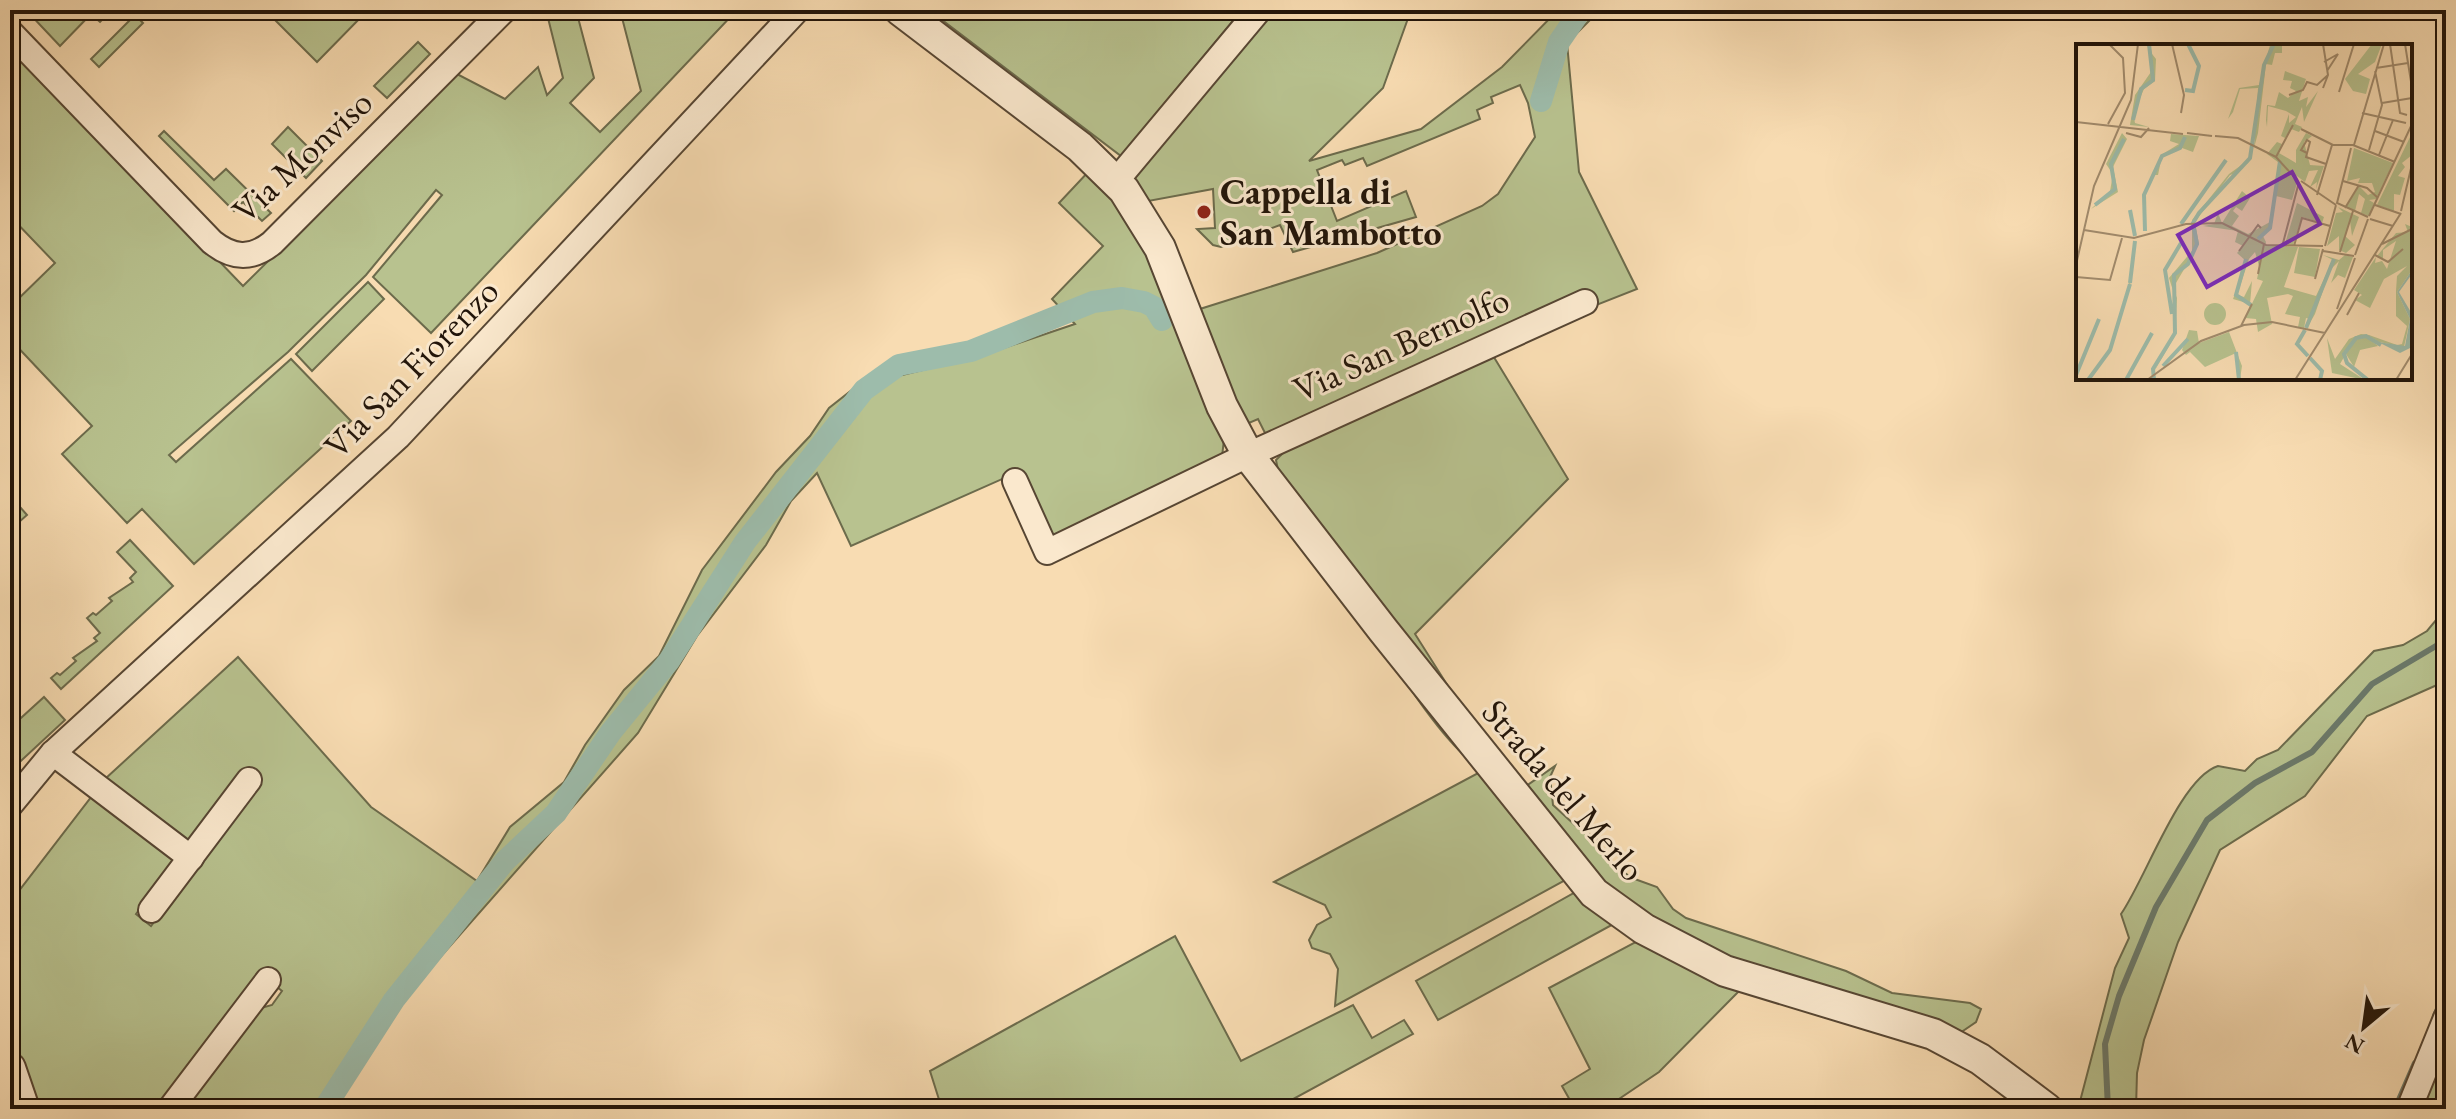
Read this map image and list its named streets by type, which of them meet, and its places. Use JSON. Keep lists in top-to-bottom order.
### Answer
{
  "streets": {
    "street": [
      "Via Monviso",
      "Via San Bernolfo",
      "Via San Fiorenzo",
      "Strada del Merlo"
    ]
  },
  "crossings": [
    ["Via San Bernolfo", "Strada del Merlo"]
  ],
  "places": ["Cappella di San Mambotto"],
  "north": "bottom left"
}
